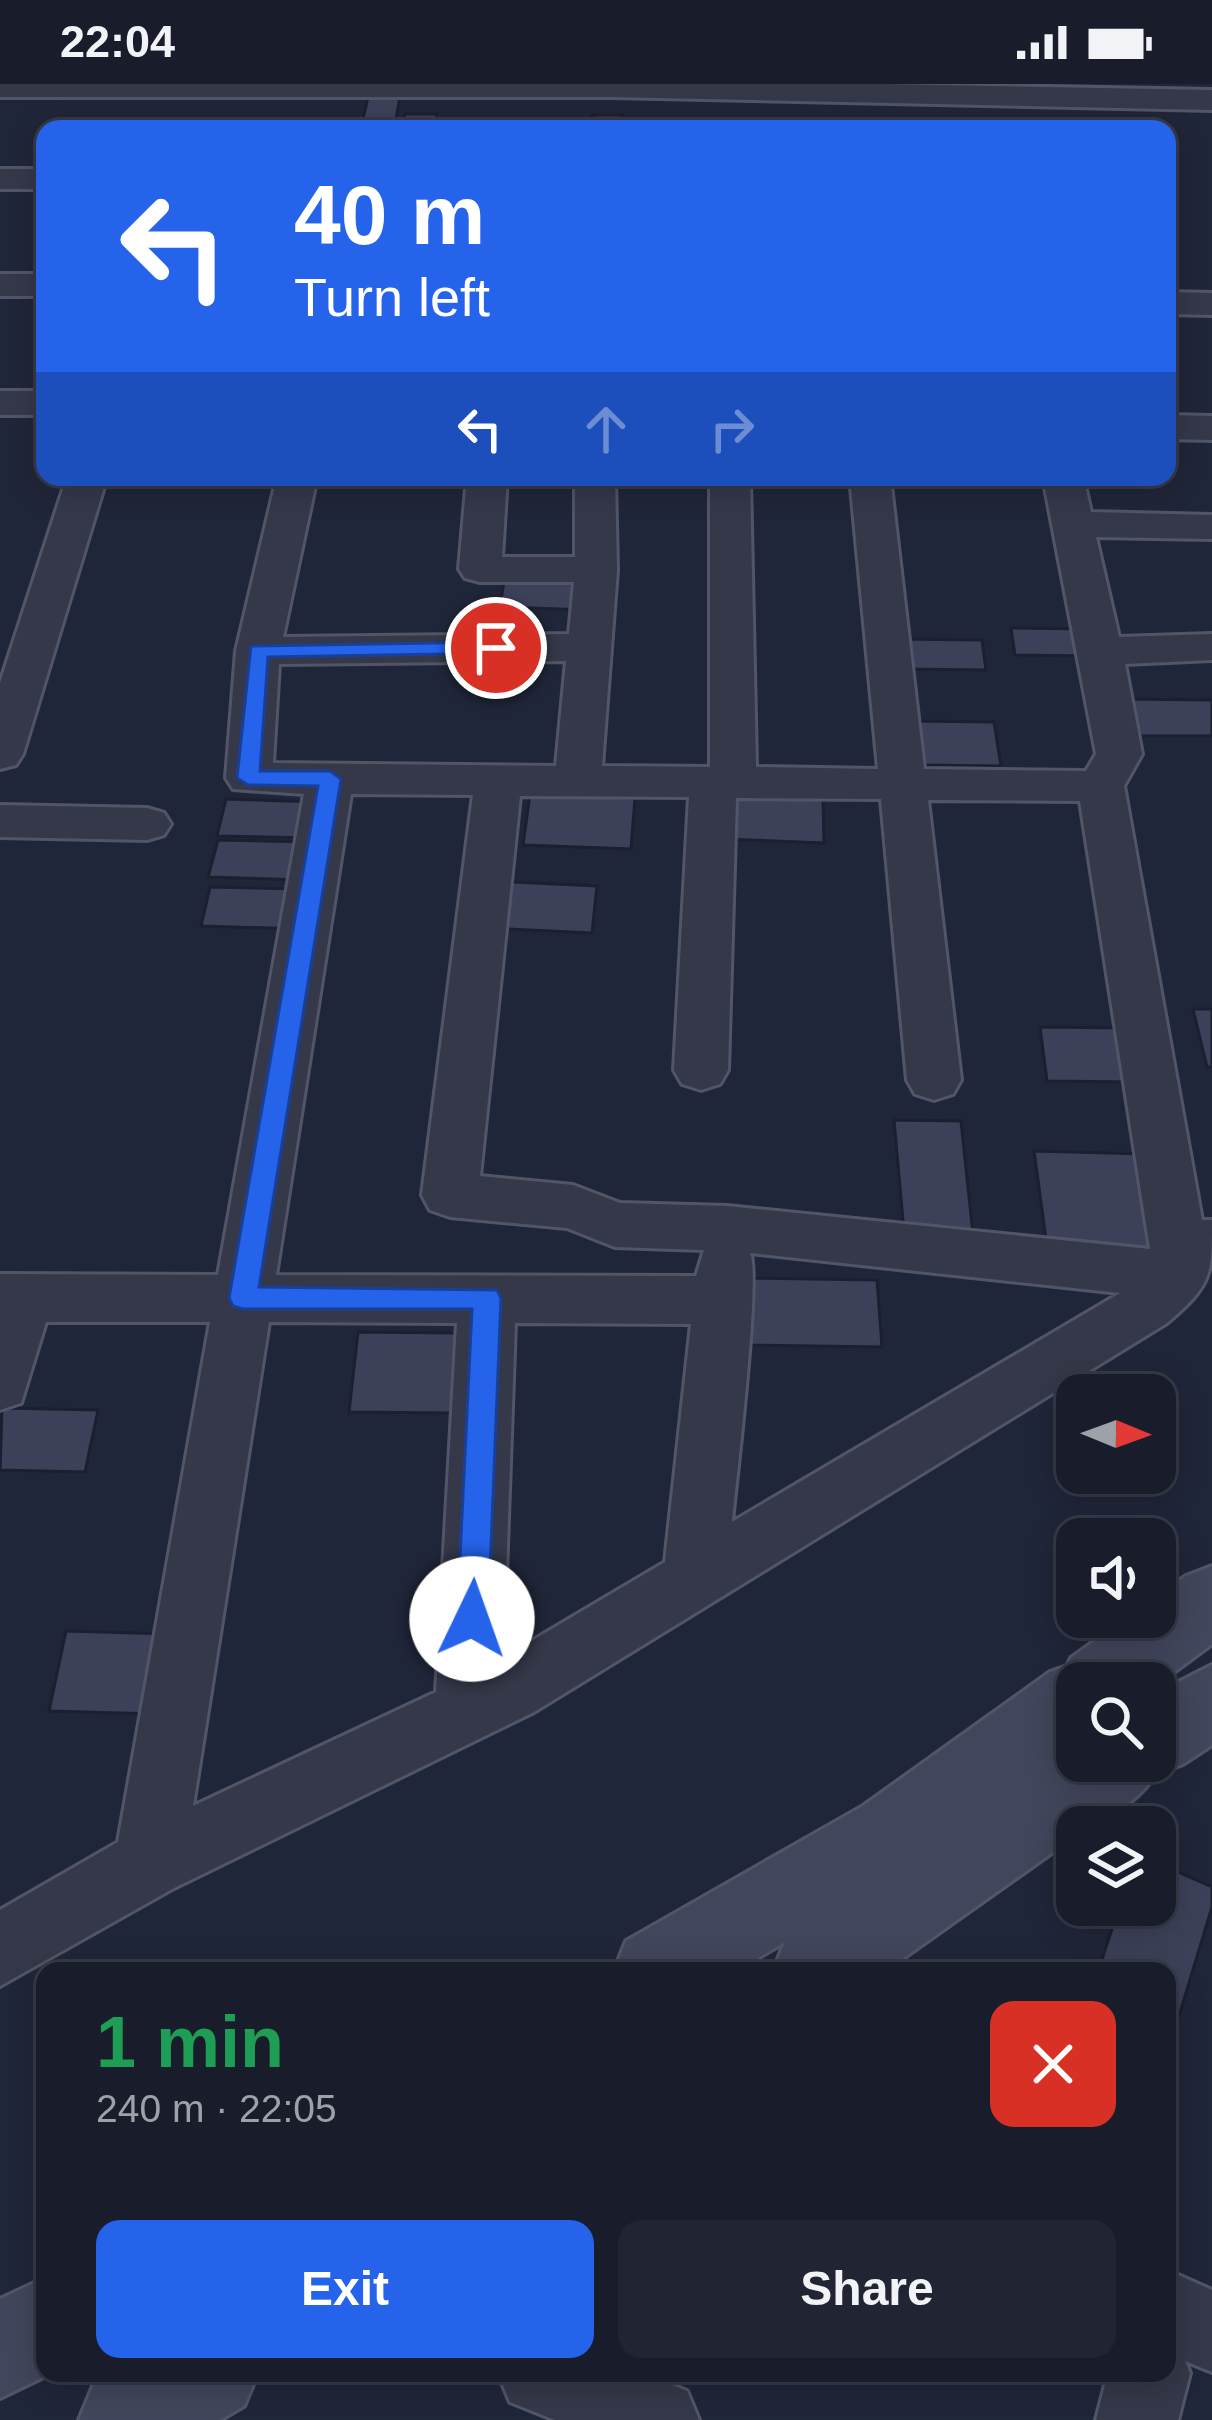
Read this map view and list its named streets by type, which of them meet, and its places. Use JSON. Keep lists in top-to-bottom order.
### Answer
{
  "north": "right",
  "page": {
    "status": "22:04",
    "turn": ["40 m", "Turn left"],
    "heading": ["1 min", "240 m · 22:05"],
    "buttons": ["Exit", "Share"]
  }
}
